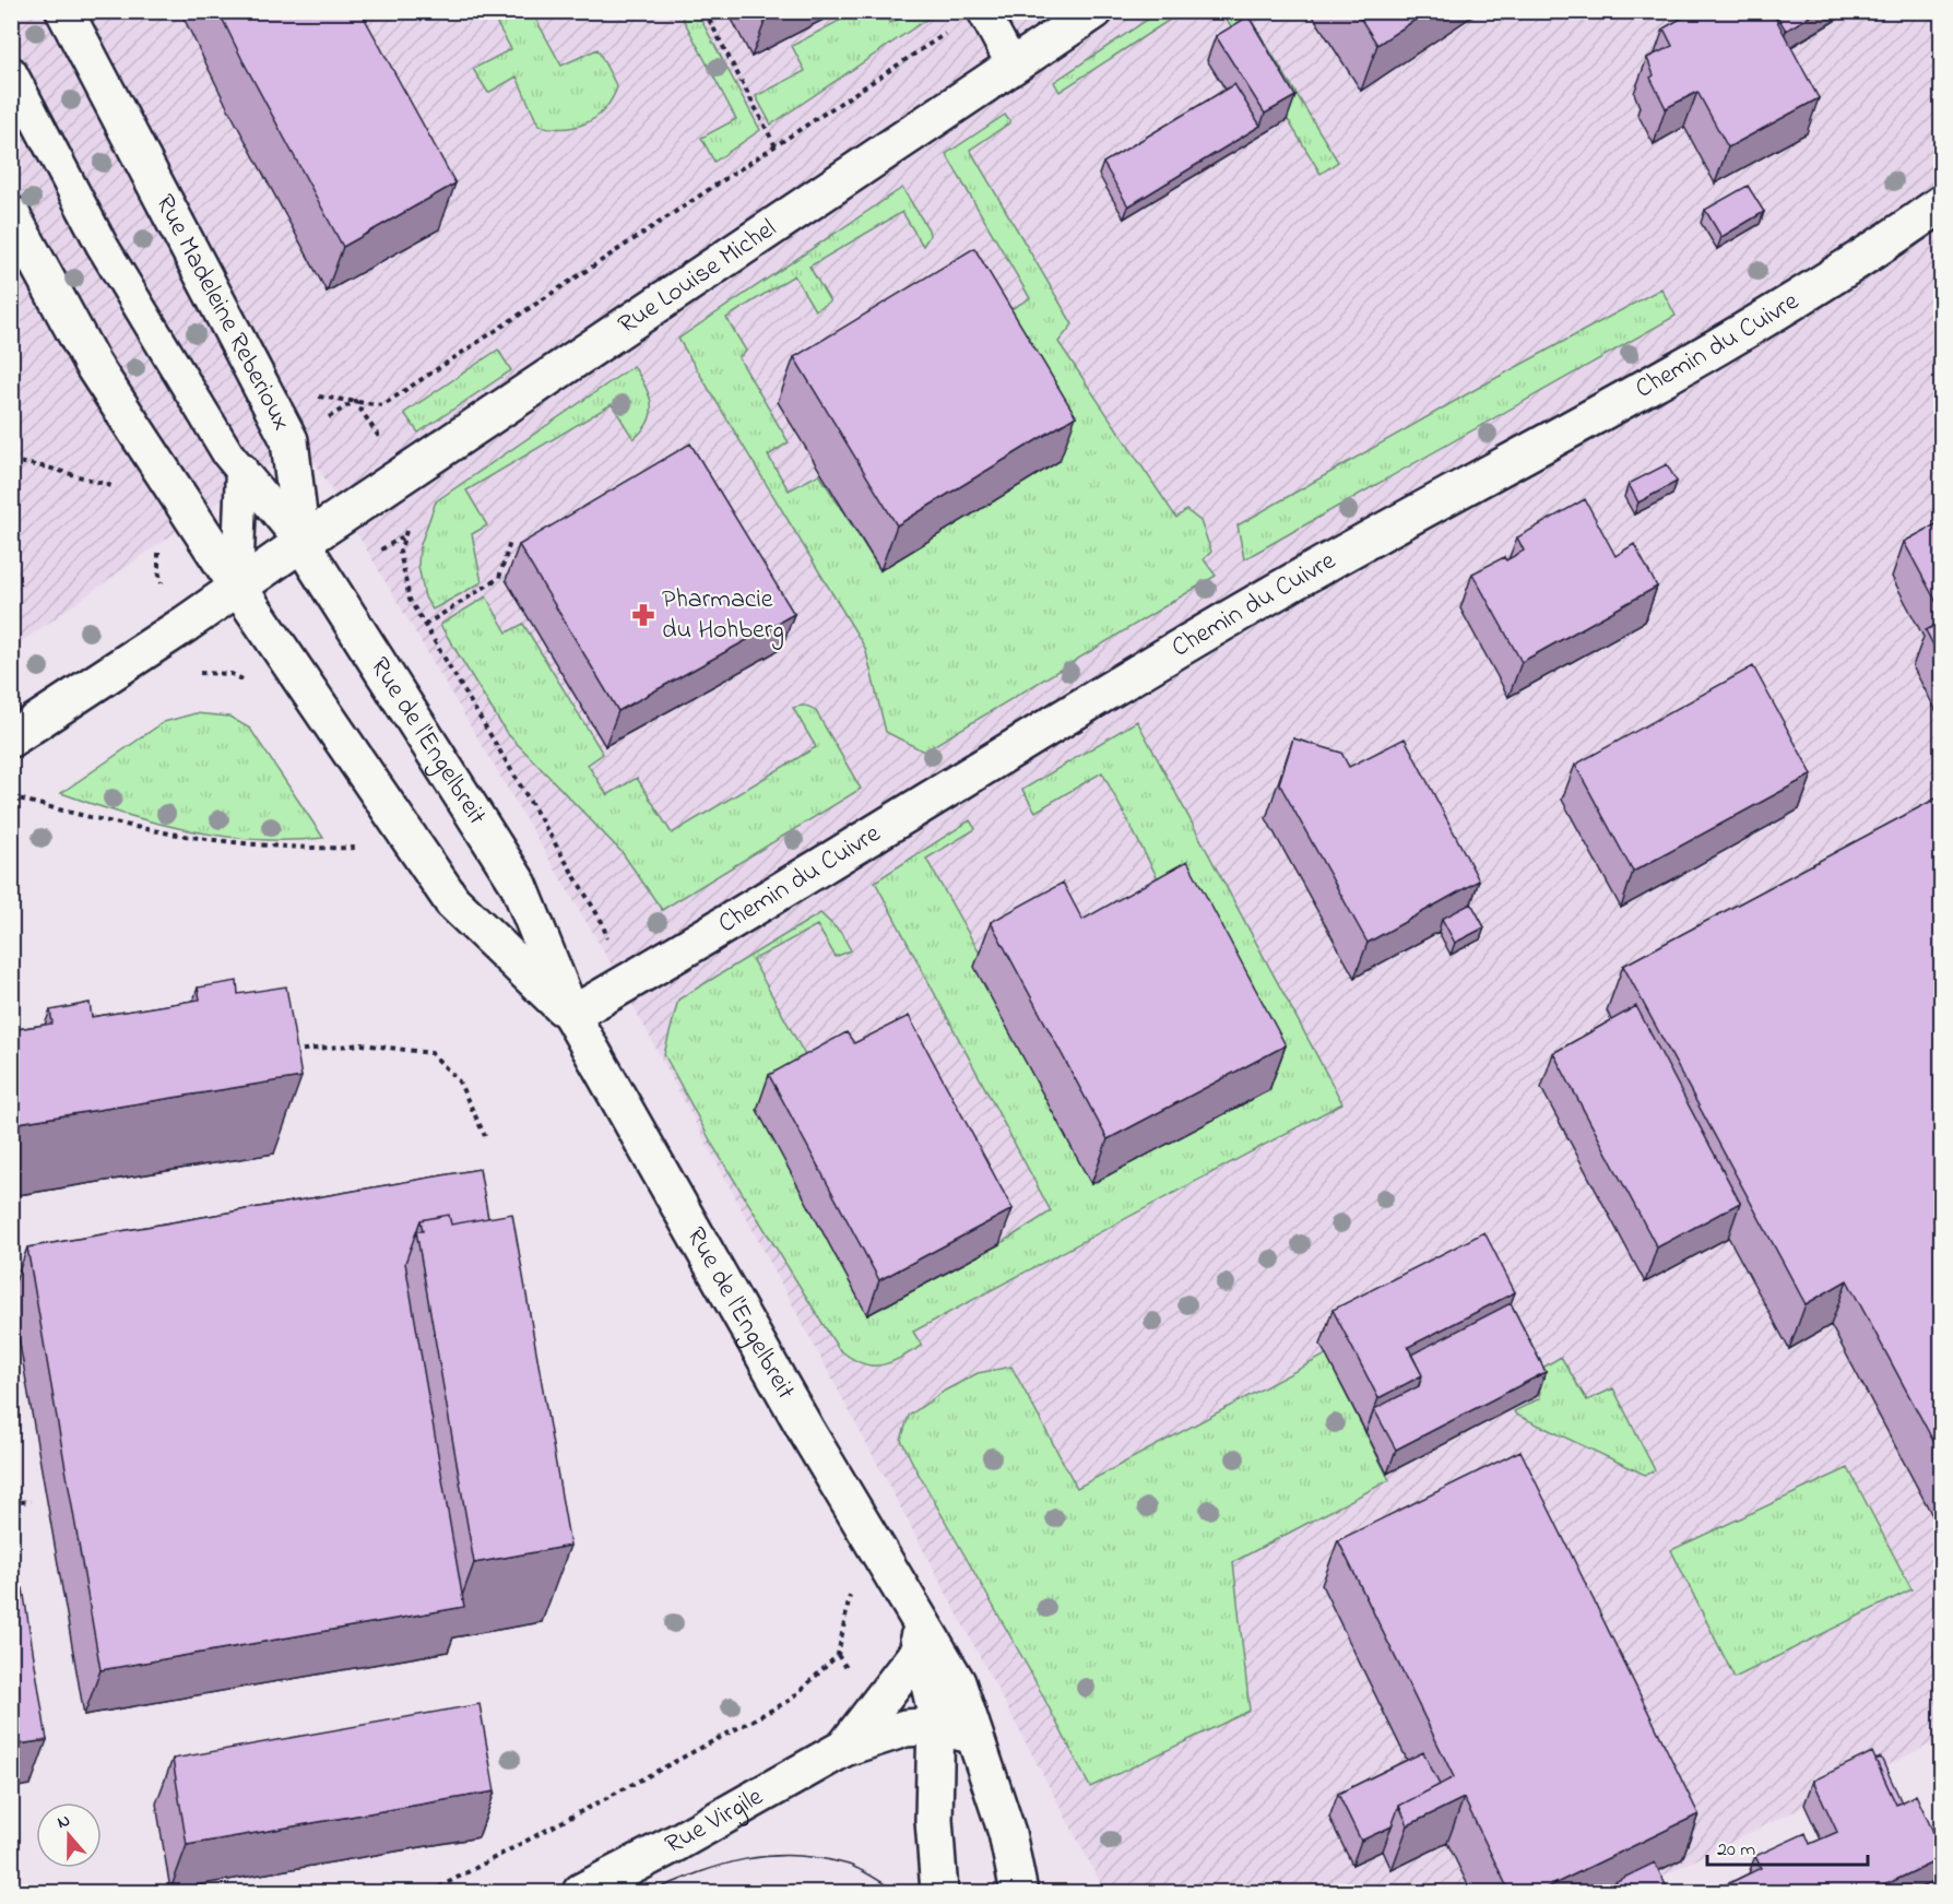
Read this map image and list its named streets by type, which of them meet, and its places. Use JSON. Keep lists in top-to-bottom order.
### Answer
{
  "streets": {
    "street": [
      "Rue Louise Michel",
      "Rue Madeleine Reberioux",
      "Chemin du Cuivre",
      "Rue de l'Engelbreit",
      "Rue Virgile"
    ]
  },
  "crossings": [
    ["Rue Louise Michel", "Rue Madeleine Reberioux"],
    ["Rue Louise Michel", "Rue de l'Engelbreit"],
    ["Rue Madeleine Reberioux", "Rue de l'Engelbreit"],
    ["Chemin du Cuivre", "Rue de l'Engelbreit"],
    ["Rue de l'Engelbreit", "Rue Virgile"]
  ],
  "places": {
    "pharmacy": ["Pharmacie du Hohberg"]
  },
  "scale_bar": "20 m",
  "north": "top"
}
